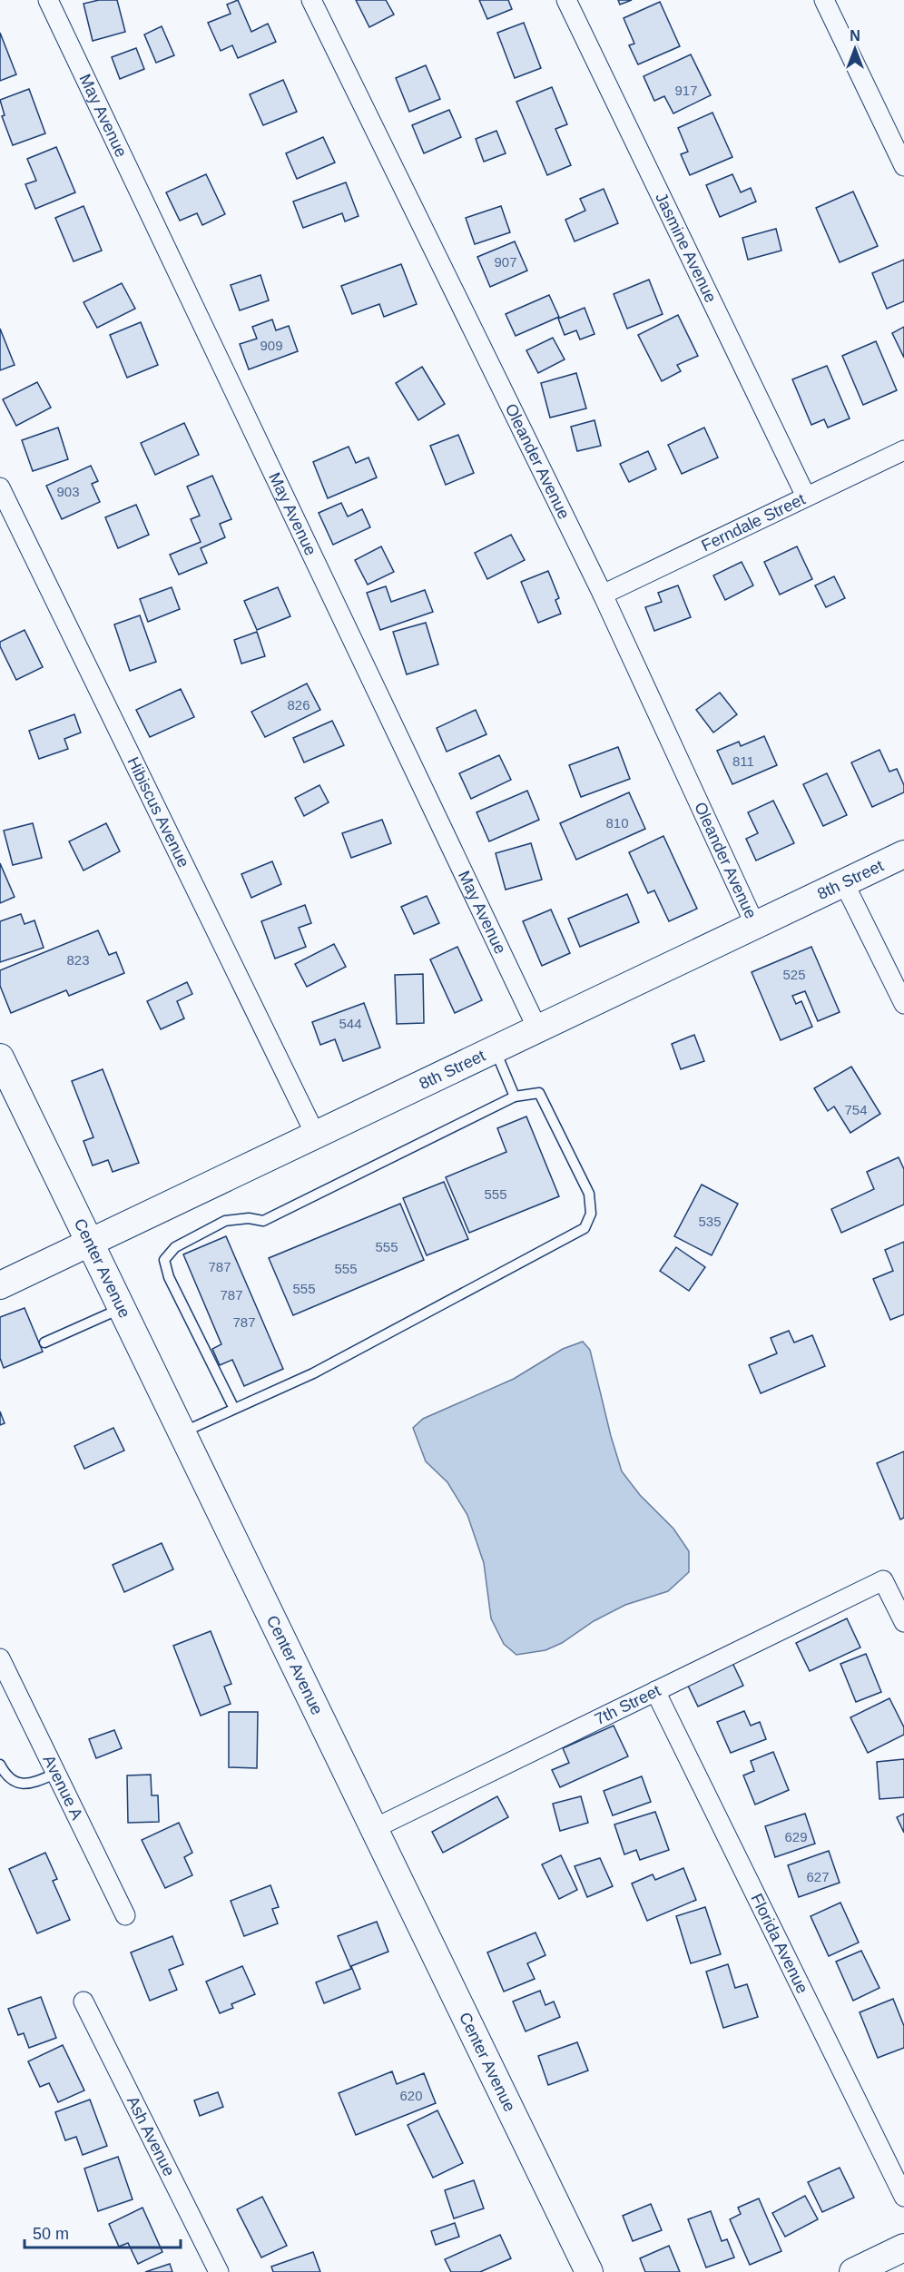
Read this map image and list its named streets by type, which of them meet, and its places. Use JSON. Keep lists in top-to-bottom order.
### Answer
{
  "streets": {
    "street": [
      "May Avenue",
      "Jasmine Avenue",
      "Oleander Avenue",
      "Ferndale Street",
      "Hibiscus Avenue",
      "8th Street",
      "Center Avenue",
      "7th Street",
      "Avenue A",
      "Florida Avenue",
      "Ash Avenue"
    ]
  },
  "crossings": [
    ["May Avenue", "8th Street"],
    ["Jasmine Avenue", "Ferndale Street"],
    ["Oleander Avenue", "Ferndale Street"],
    ["Oleander Avenue", "8th Street"],
    ["Hibiscus Avenue", "8th Street"],
    ["8th Street", "Center Avenue"],
    ["Center Avenue", "7th Street"],
    ["7th Street", "Florida Avenue"]
  ],
  "house_numbers": [
    "917",
    "907",
    "909",
    "903",
    "826",
    "811",
    "810",
    "823",
    "525",
    "544",
    "754",
    "555",
    "535",
    "555",
    "787",
    "555",
    "555",
    "787",
    "787",
    "629",
    "627",
    "620"
  ],
  "scale_bar": "50 m",
  "north": "top"
}
